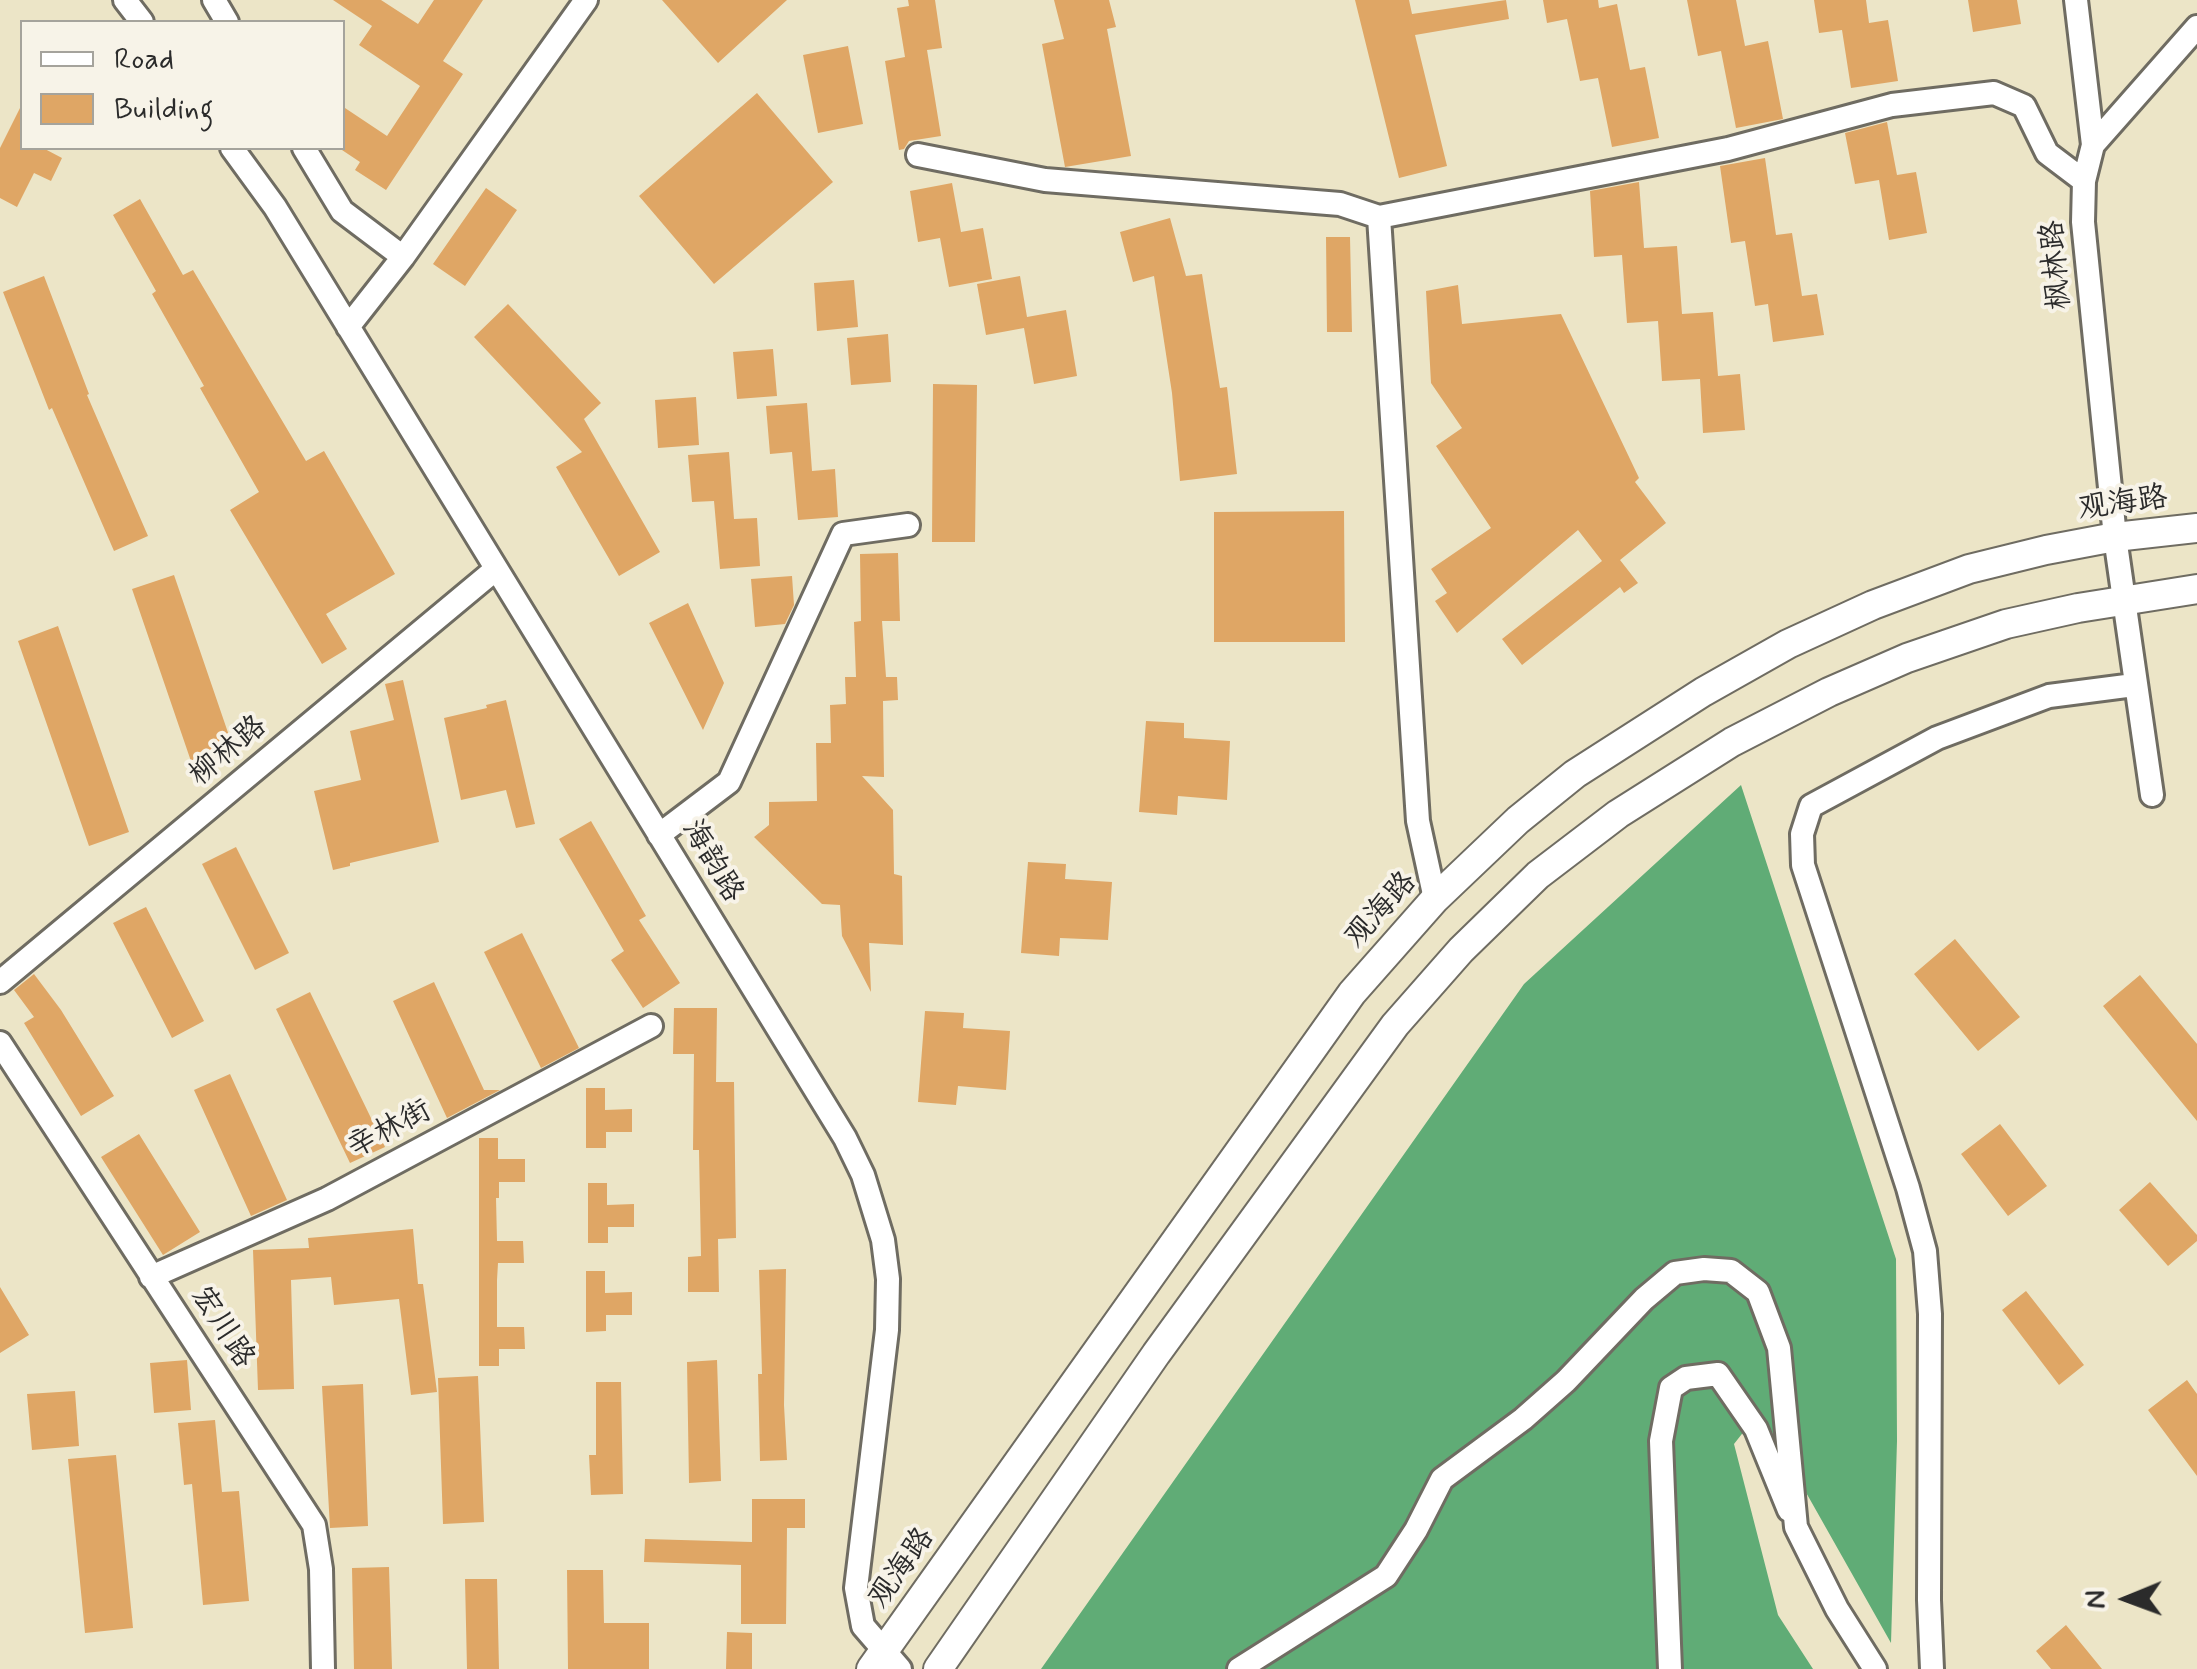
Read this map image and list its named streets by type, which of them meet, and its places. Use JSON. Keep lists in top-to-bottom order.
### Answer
{
  "streets": {
    "main road": ["观海路"],
    "street": [
      "枫林路",
      "柳林路",
      "海韵路",
      "辛林街",
      "宏川路"
    ]
  },
  "crossings": [
    ["枫林路", "观海路"],
    ["观海路", "海韵路"],
    ["柳林路", "海韵路"],
    ["辛林街", "宏川路"]
  ],
  "legend": ["Road", "Building"],
  "north": "left"
}
